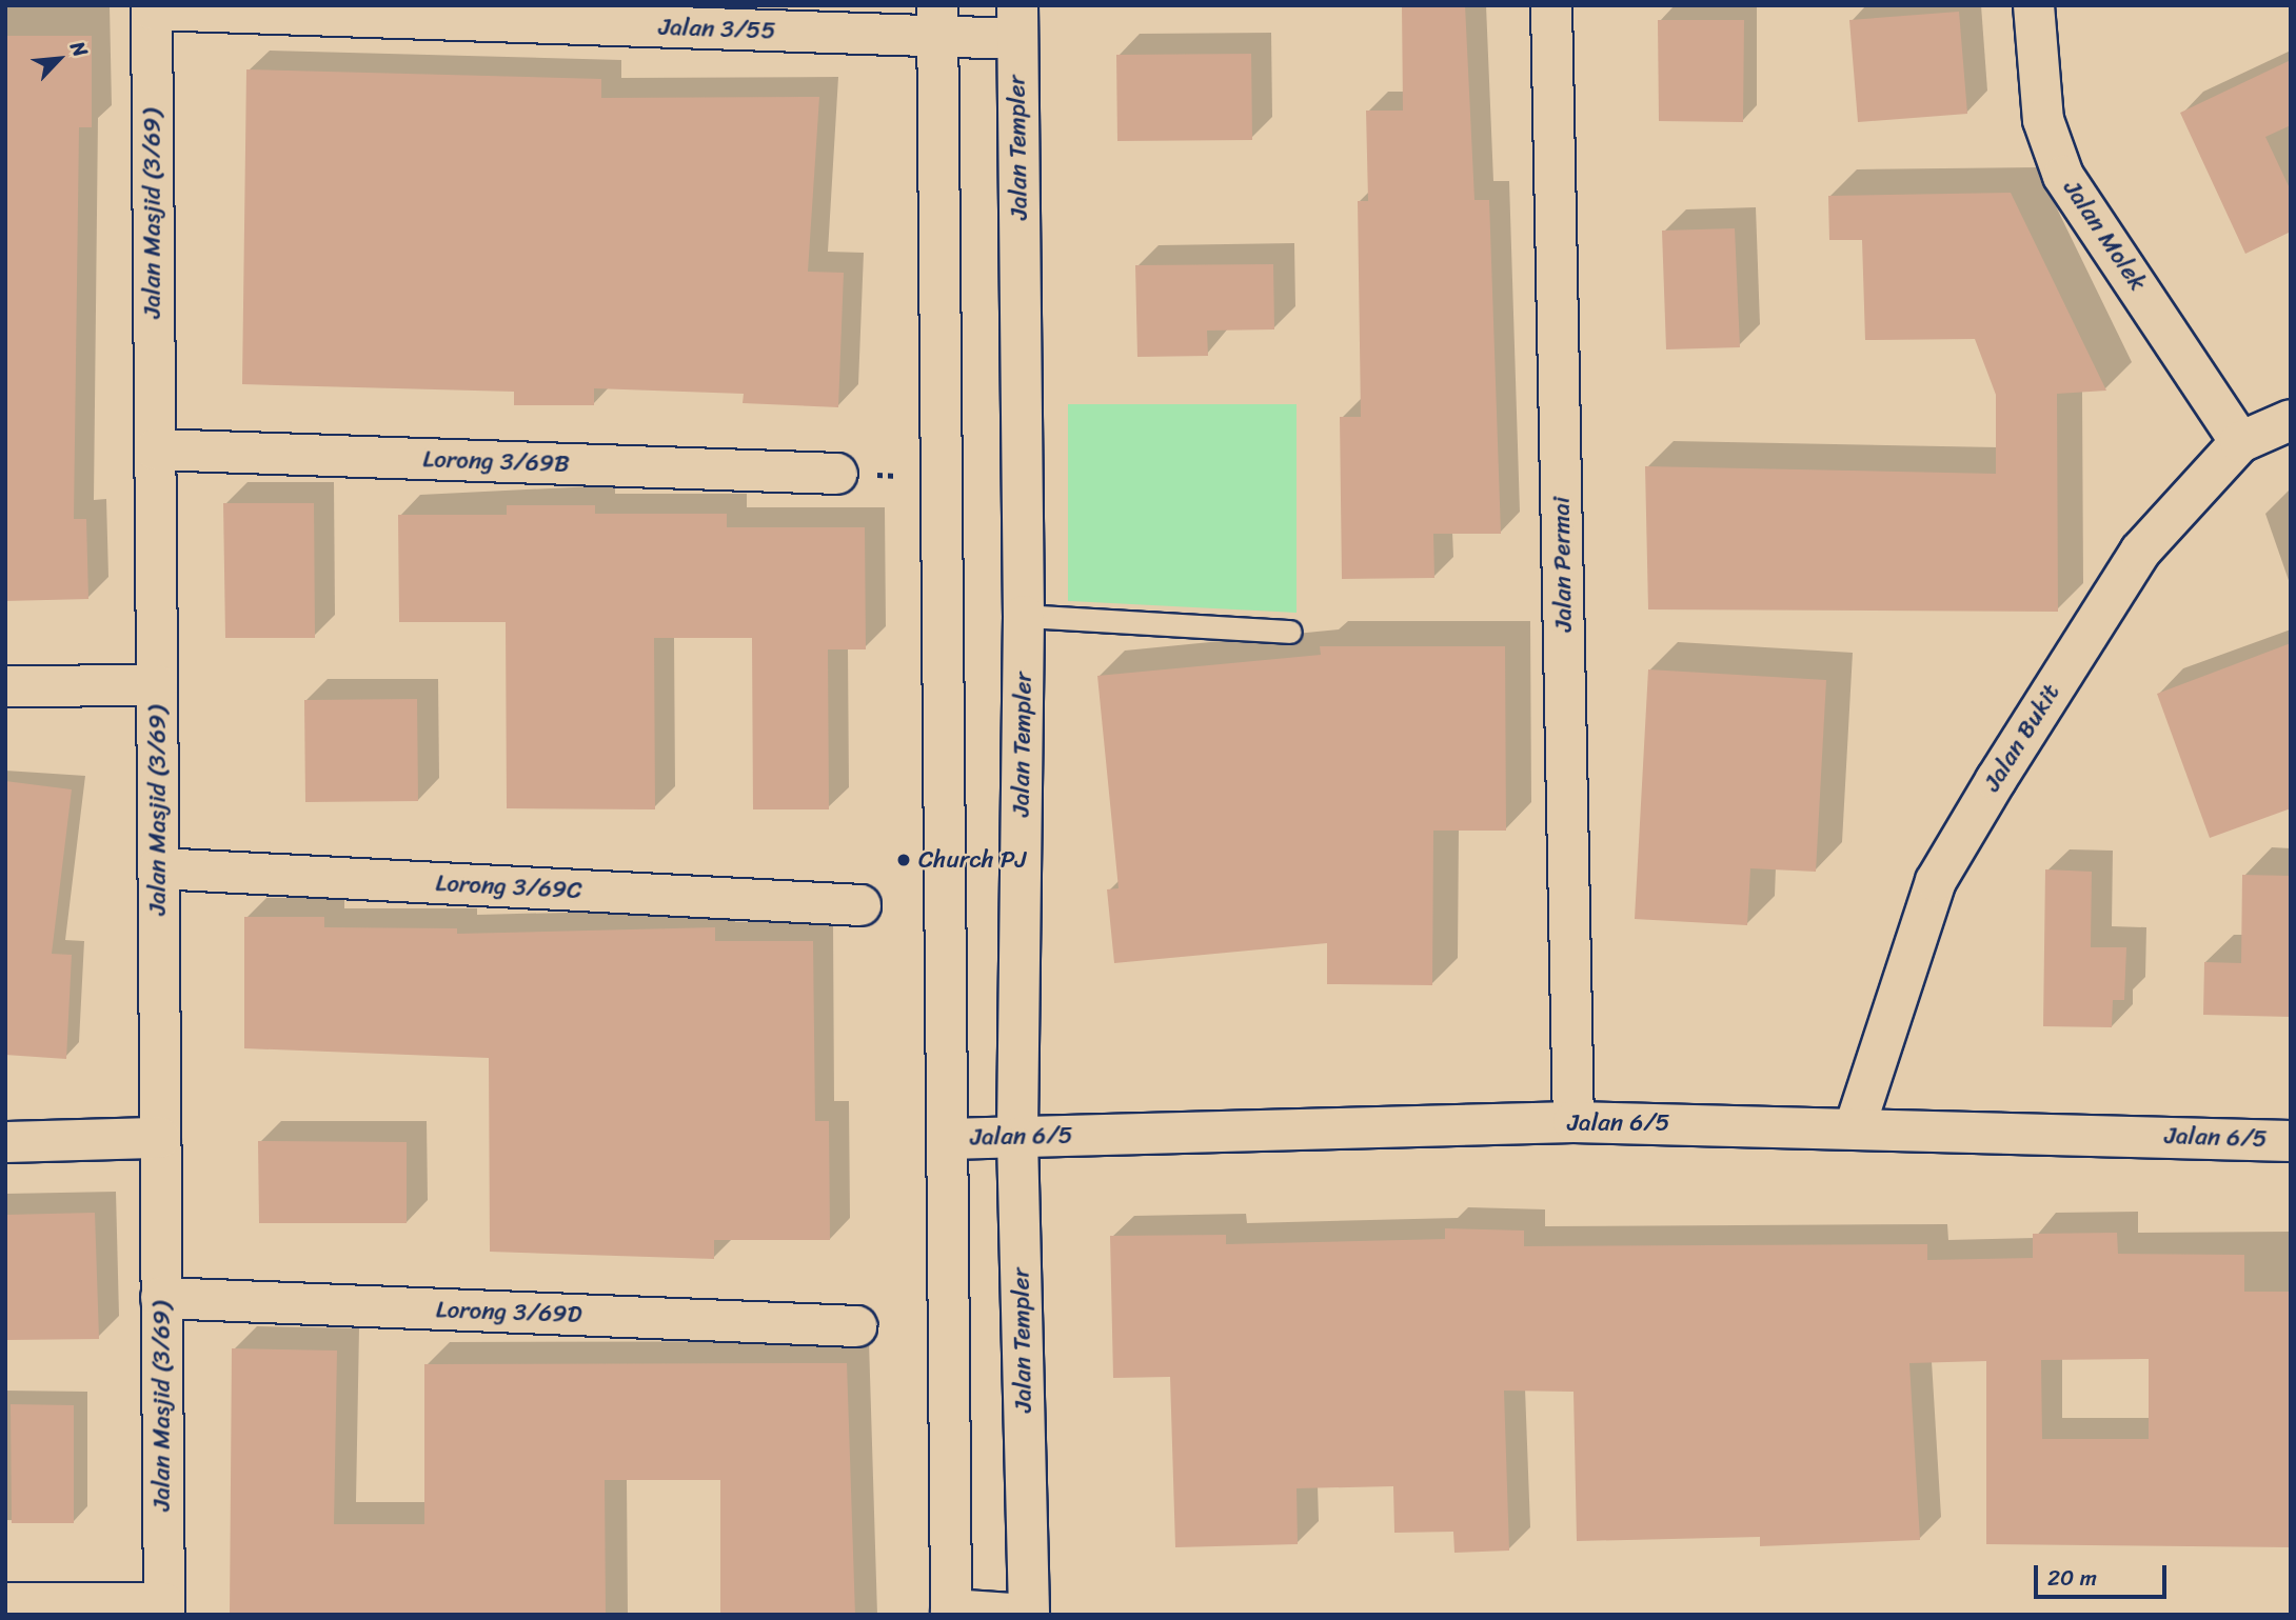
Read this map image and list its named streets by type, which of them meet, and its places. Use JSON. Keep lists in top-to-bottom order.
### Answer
{
  "streets": {
    "street": [
      "Jalan 3/55",
      "Jalan Templer",
      "Jalan Masjid (3/69)",
      "Jalan Molek",
      "Lorong 3/69B",
      "Jalan Permai",
      "Jalan Bukit",
      "Lorong 3/69C",
      "Jalan 6/5",
      "Lorong 3/69D"
    ]
  },
  "crossings": [
    ["Jalan 3/55", "Jalan Templer"],
    ["Jalan 3/55", "Jalan Masjid (3/69)"],
    ["Jalan Templer", "Jalan 6/5"],
    ["Jalan Masjid (3/69)", "Lorong 3/69B"],
    ["Jalan Masjid (3/69)", "Lorong 3/69C"],
    ["Jalan Masjid (3/69)", "Lorong 3/69D"],
    ["Jalan Molek", "Jalan Bukit"],
    ["Jalan Permai", "Jalan 6/5"],
    ["Jalan Bukit", "Jalan 6/5"]
  ],
  "places": ["Church PJ"],
  "scale_bar": "20 m",
  "north": "top right"
}
